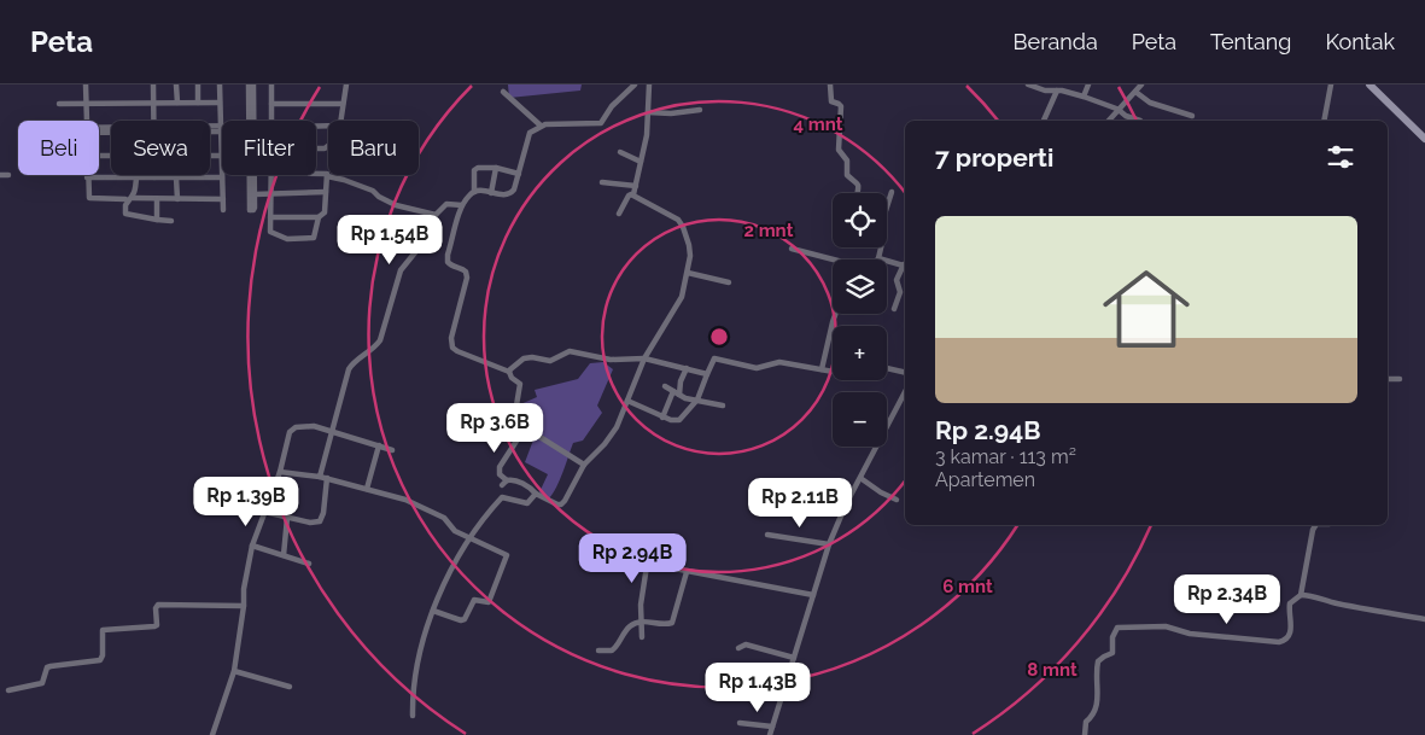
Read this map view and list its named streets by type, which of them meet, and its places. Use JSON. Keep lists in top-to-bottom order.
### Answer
{
  "page": {
    "header": "Peta",
    "nav": [
      "Beranda",
      "Peta",
      "Tentang",
      "Kontak"
    ],
    "chip": [
      "Beli",
      "Sewa",
      "Filter",
      "Baru"
    ],
    "heading": "7 properti",
    "map_buttons": ["+", "−"],
    "list": [
      {
        "name": "Rp 2.94B",
        "note": "3 kamar · 113 m² · Apartemen"
      }
    ],
    "price": [
      "Rp 1.54B",
      "Rp 3.6B",
      "Rp 1.39B",
      "Rp 2.11B",
      "Rp 2.94B",
      "Rp 2.34B",
      "Rp 1.43B"
    ]
  },
  "rings": [
    "4 mnt",
    "2 mnt",
    "6 mnt",
    "8 mnt"
  ]
}
